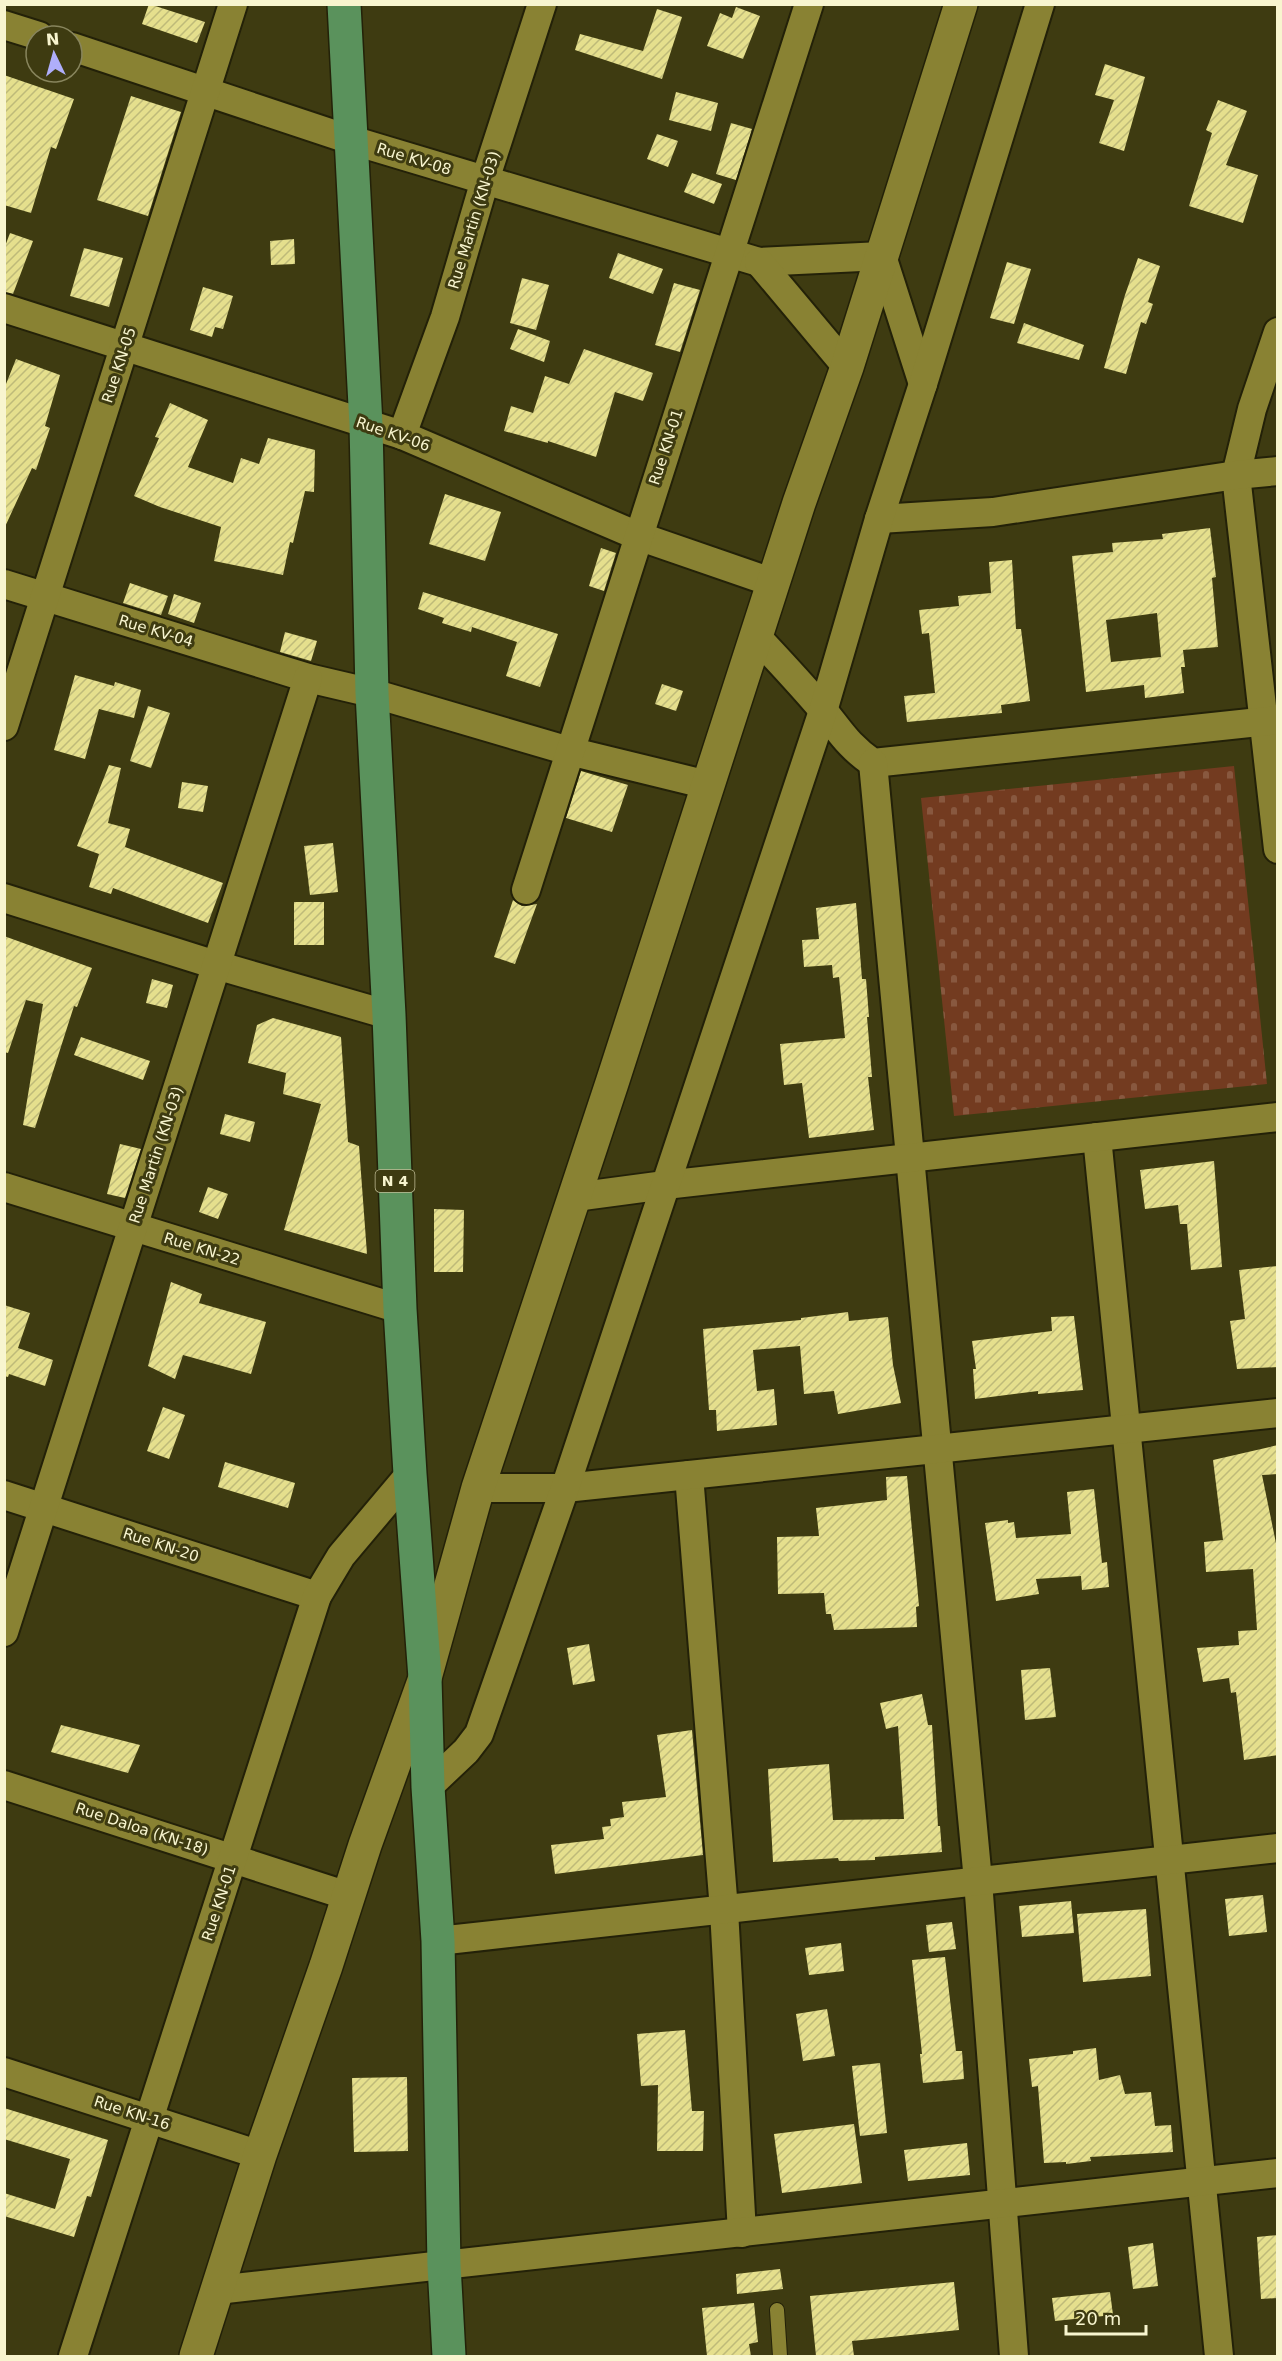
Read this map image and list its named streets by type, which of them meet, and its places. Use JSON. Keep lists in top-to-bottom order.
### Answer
{
  "streets": {
    "main road": ["N 4"],
    "street": [
      "Rue KV-08",
      "Rue Martin (KN-03)",
      "Rue KN-05",
      "Rue KV-06",
      "Rue KN-01",
      "Rue KV-04",
      "Rue KN-22",
      "Rue KN-20",
      "Rue Daloa (KN-18)",
      "Rue KN-16"
    ]
  },
  "crossings": [
    ["Rue KV-08", "Rue Martin (KN-03)"],
    ["Rue KV-08", "Rue KN-05"],
    ["Rue KV-08", "Rue KN-01"],
    ["Rue KV-08", "N 4"],
    ["Rue Martin (KN-03)", "Rue KV-06"],
    ["Rue Martin (KN-03)", "Rue KV-04"],
    ["Rue Martin (KN-03)", "Rue KN-22"],
    ["Rue Martin (KN-03)", "Rue KN-20"],
    ["Rue KN-05", "Rue KV-06"],
    ["Rue KN-05", "Rue KV-04"],
    ["Rue KV-06", "Rue KN-01"],
    ["Rue KV-06", "N 4"],
    ["Rue KN-01", "Rue KV-04"],
    ["Rue KN-01", "N 4"],
    ["Rue KN-01", "Rue KN-20"],
    ["Rue KN-01", "Rue Daloa (KN-18)"],
    ["Rue KN-01", "Rue KN-16"],
    ["Rue KV-04", "N 4"],
    ["N 4", "Rue KN-22"]
  ],
  "scale_bar": "20 m",
  "north": "top"
}
